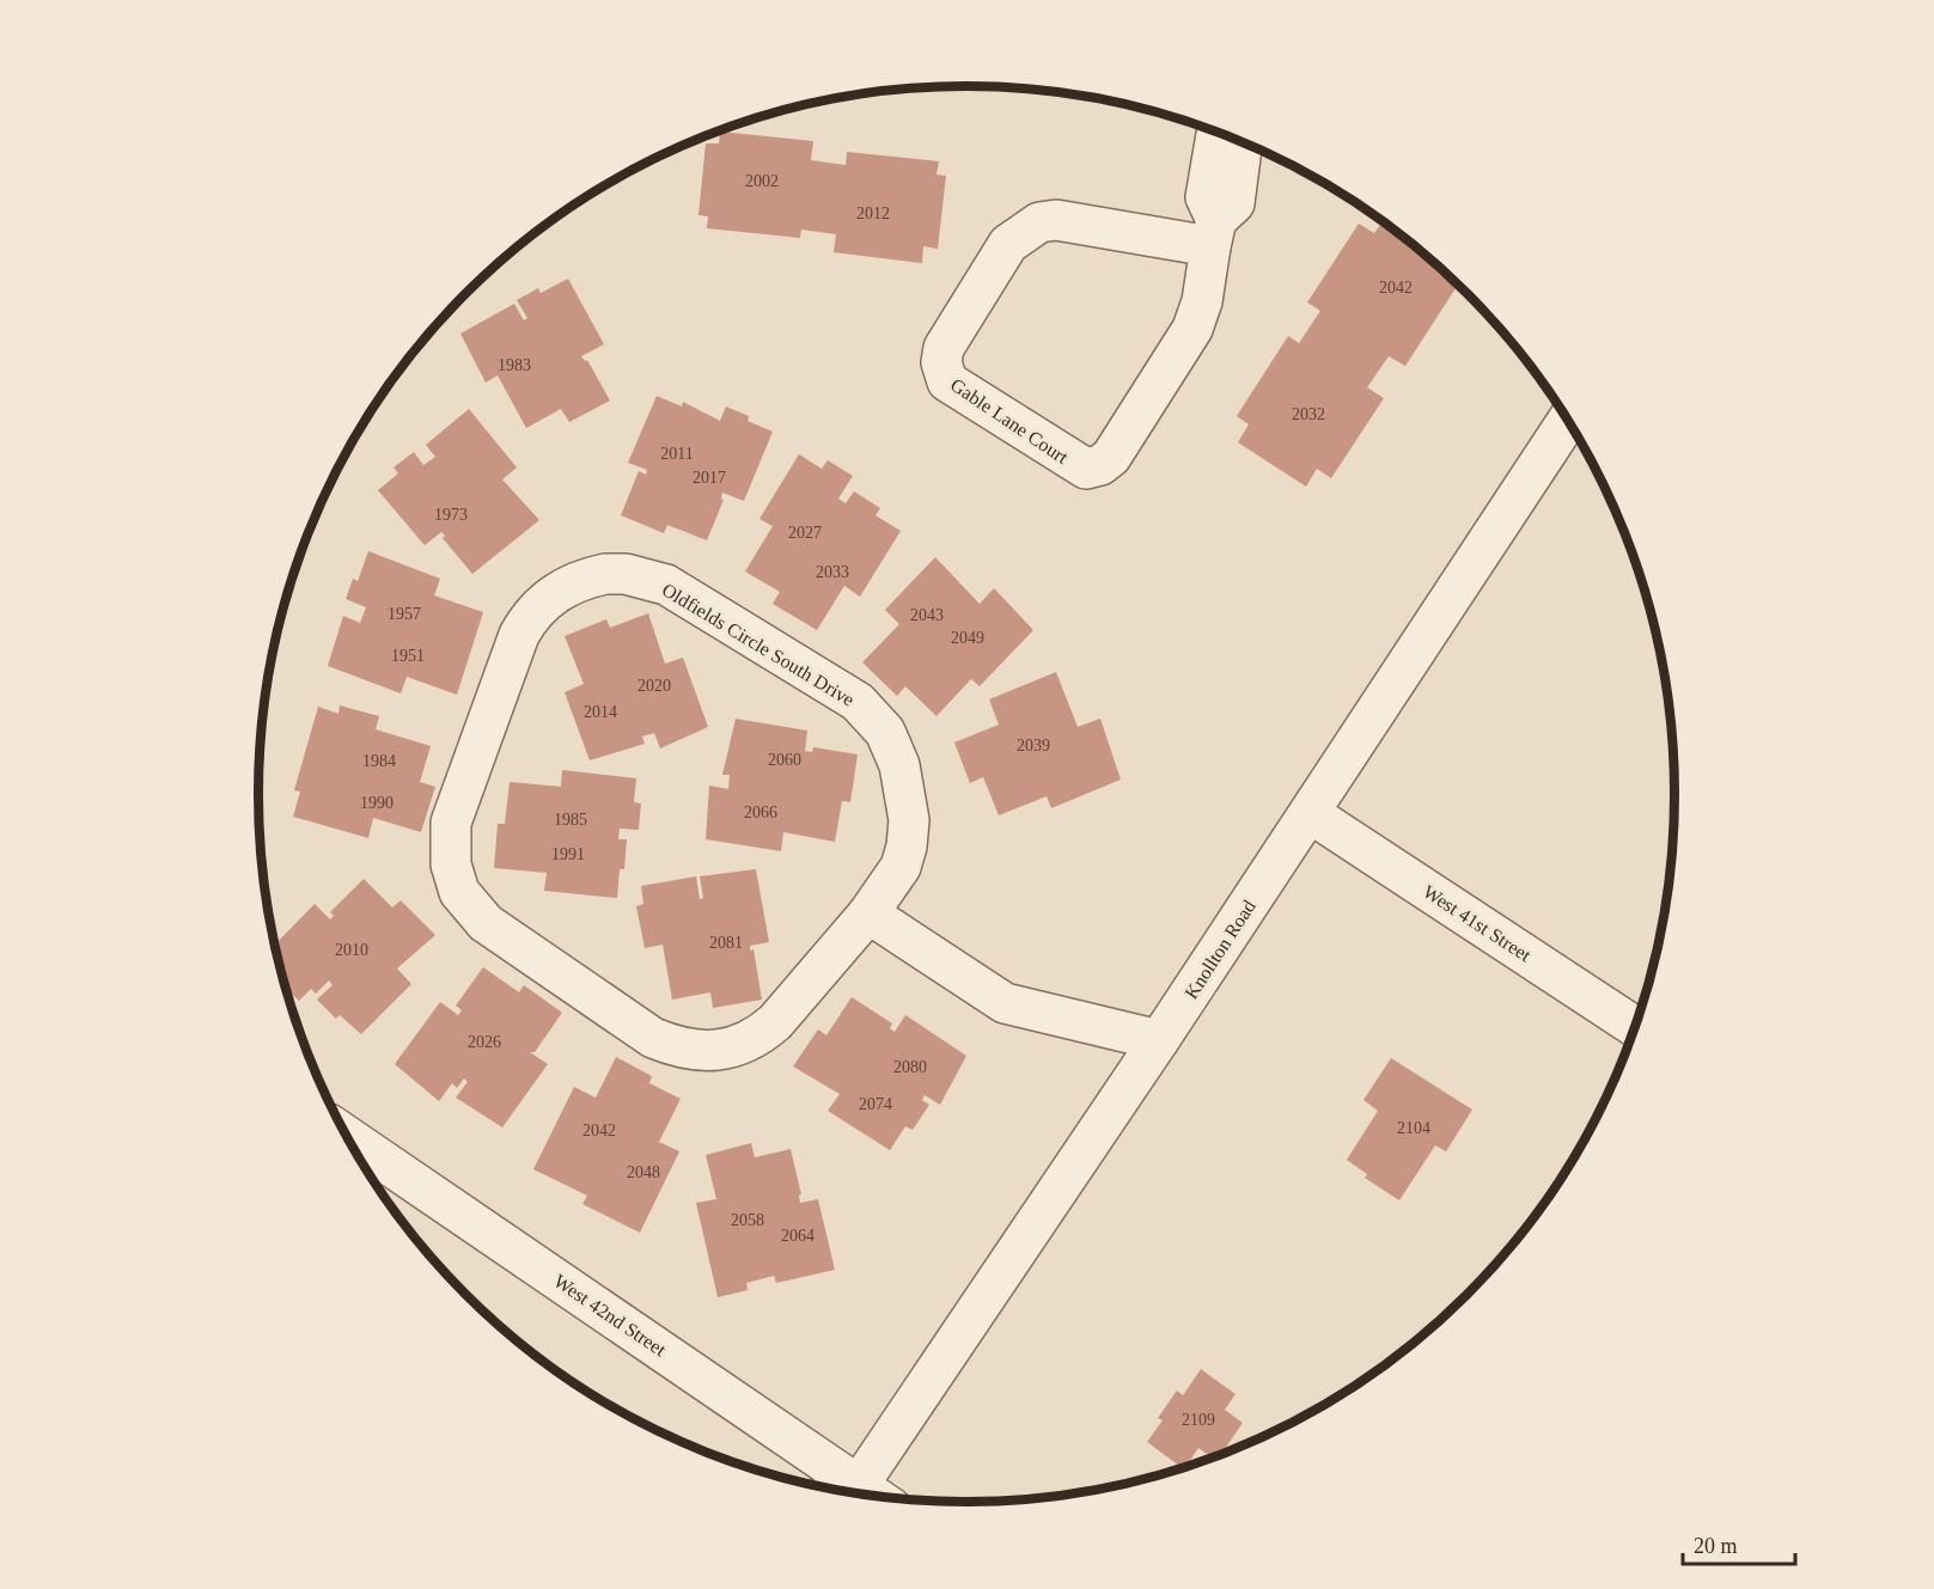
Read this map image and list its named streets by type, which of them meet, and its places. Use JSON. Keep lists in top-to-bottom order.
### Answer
{
  "streets": {
    "street": [
      "Gable Lane Court",
      "Oldfields Circle South Drive",
      "West 41st Street",
      "Knollton Road",
      "West 42nd Street"
    ]
  },
  "crossings": [
    ["West 41st Street", "Knollton Road"],
    ["Knollton Road", "West 42nd Street"]
  ],
  "house_numbers": [
    "2002",
    "2012",
    "2042",
    "1983",
    "2032",
    "2011",
    "2017",
    "1973",
    "2027",
    "2033",
    "1957",
    "2043",
    "2049",
    "1951",
    "2020",
    "2014",
    "2039",
    "2060",
    "1984",
    "1990",
    "2066",
    "1985",
    "1991",
    "2081",
    "2010",
    "2026",
    "2080",
    "2074",
    "2104",
    "2042",
    "2048",
    "2058",
    "2064",
    "2109"
  ],
  "scale_bar": "20 m"
}
